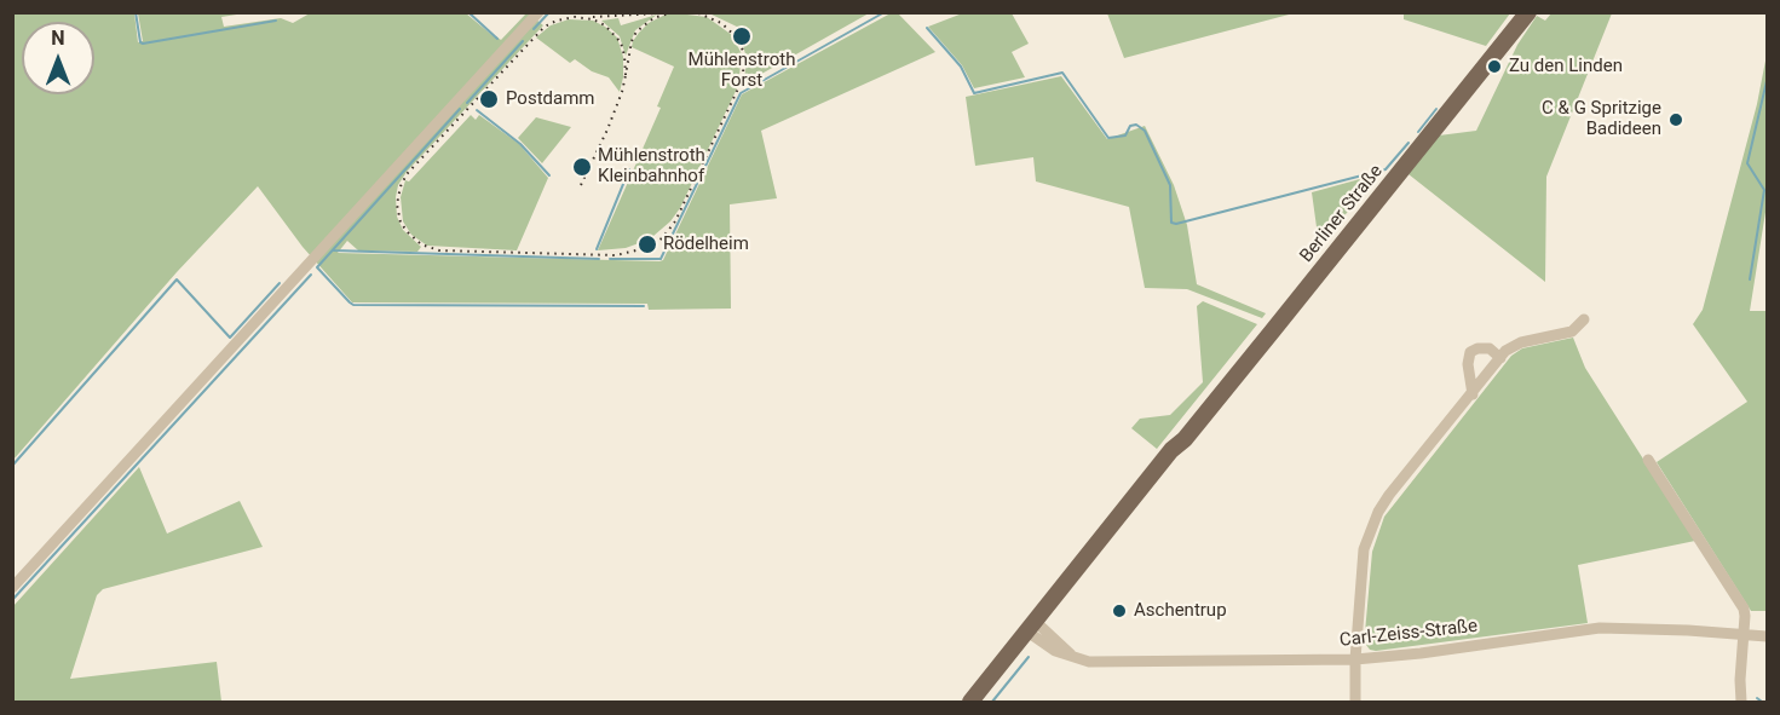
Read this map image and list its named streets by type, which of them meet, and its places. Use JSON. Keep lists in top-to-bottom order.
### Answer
{
  "streets": {
    "main road": ["Berliner Straße"],
    "street": ["Carl-Zeiss-Straße"]
  },
  "crossings": [
    ["Berliner Straße", "Carl-Zeiss-Straße"]
  ],
  "places": [
    "Mühlenstroth Forst",
    "Zu den Linden",
    "Postdamm",
    "C & G Spritzige Badideen",
    "Mühlenstroth Kleinbahnhof",
    "Rödelheim",
    "Aschentrup"
  ],
  "north": "top"
}
